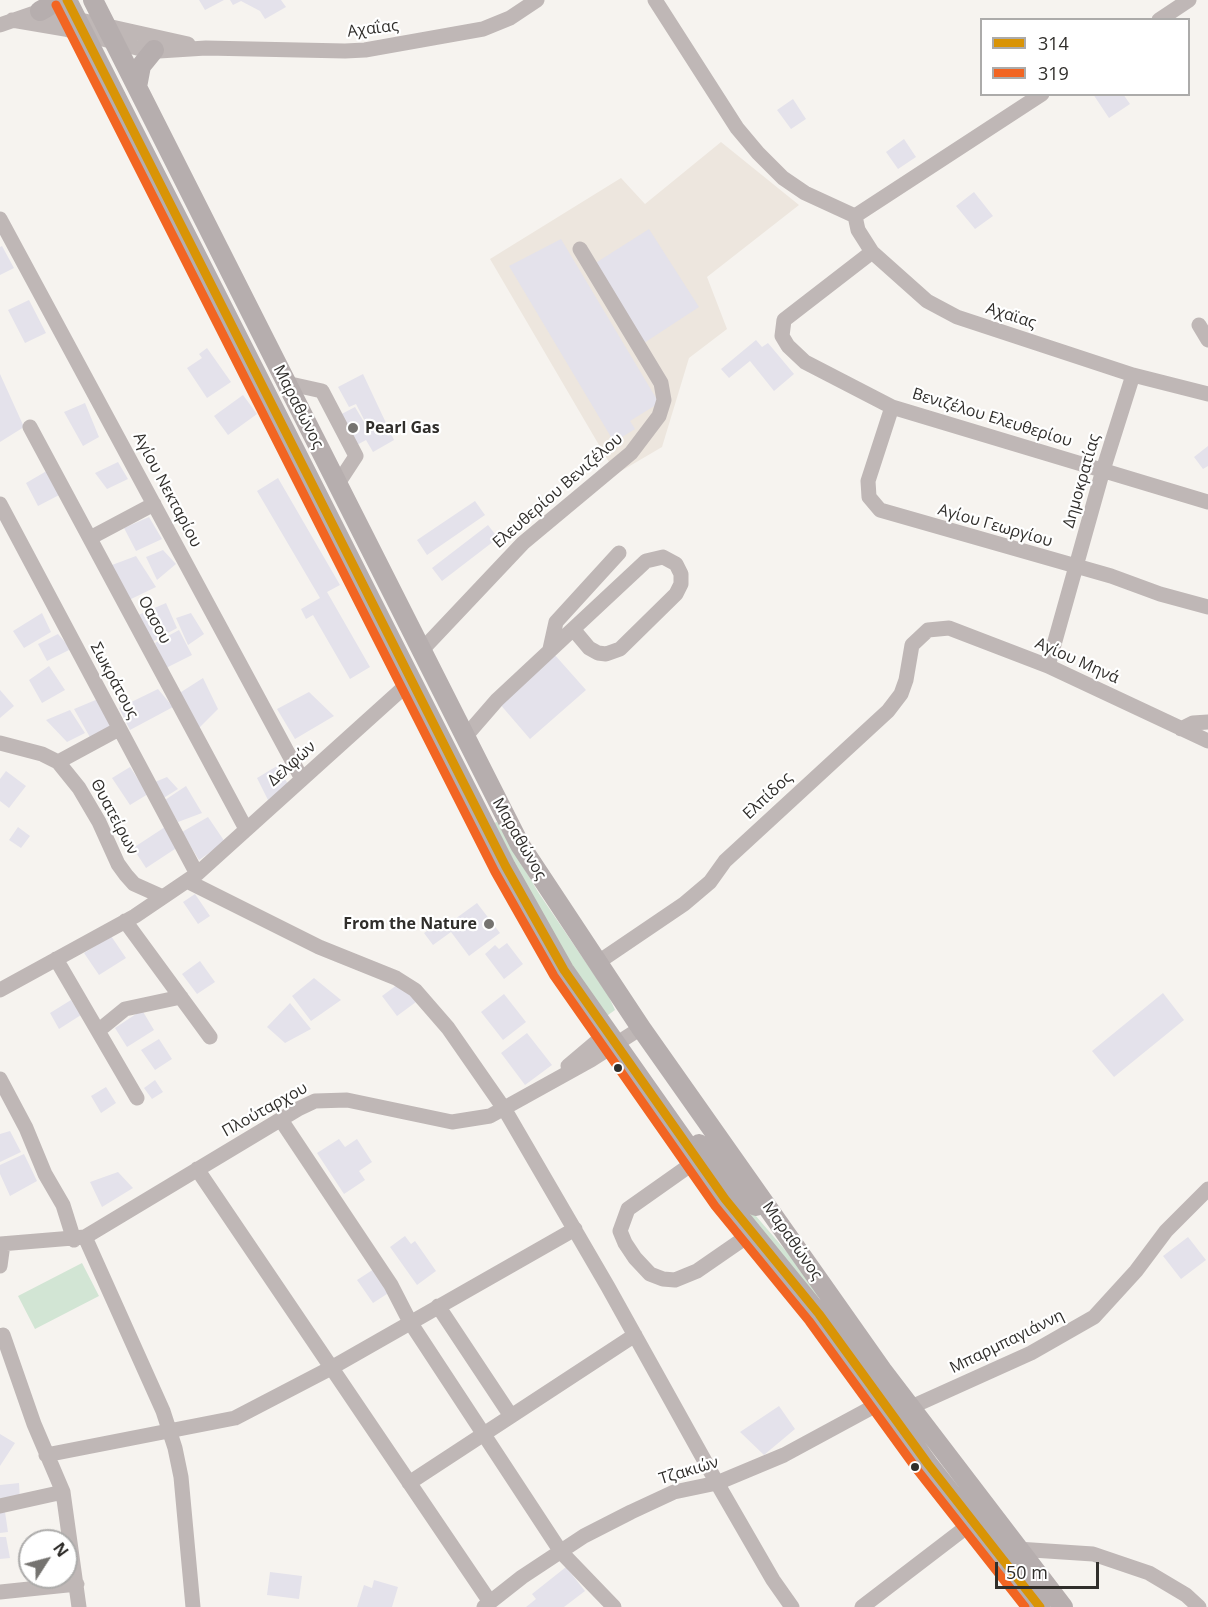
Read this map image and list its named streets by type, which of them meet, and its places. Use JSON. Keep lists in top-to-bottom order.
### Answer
{
  "streets": {
    "main road": ["Μαραθώνος"],
    "street": [
      "Αχαΐας",
      "Αχαϊας",
      "Βενιζέλου Ελευθερίου",
      "Δημοκρατίας",
      "Αγίου Νεκταρίου",
      "Ελευθερίου Βενιζέλου",
      "Αγίου Γεωργίου",
      "Οασου",
      "Αγίου Μηνά",
      "Σωκράτους",
      "Δελφών",
      "Ελπίδος",
      "Θυατείρων",
      "Πλούταρχου",
      "Μπαρμπαγιάννη",
      "Τζακιών"
    ]
  },
  "crossings": [
    ["Αχαΐας", "Μαραθώνος"],
    ["Αχαϊας", "Βενιζέλου Ελευθερίου"],
    ["Αχαϊας", "Δημοκρατίας"],
    ["Μαραθώνος", "Ελευθερίου Βενιζέλου"],
    ["Μαραθώνος", "Δελφών"],
    ["Μαραθώνος", "Ελπίδος"],
    ["Μαραθώνος", "Πλούταρχου"],
    ["Μαραθώνος", "Μπαρμπαγιάννη"],
    ["Μαραθώνος", "Τζακιών"],
    ["Βενιζέλου Ελευθερίου", "Δημοκρατίας"],
    ["Βενιζέλου Ελευθερίου", "Αγίου Γεωργίου"],
    ["Δημοκρατίας", "Αγίου Γεωργίου"],
    ["Δημοκρατίας", "Αγίου Μηνά"],
    ["Αγίου Νεκταρίου", "Δελφών"],
    ["Οασου", "Δελφών"],
    ["Αγίου Μηνά", "Ελπίδος"],
    ["Σωκράτους", "Δελφών"],
    ["Δελφών", "Θυατείρων"]
  ],
  "places": ["Pearl Gas", "From the Nature"],
  "lines": ["transit line 314", "transit line 319"],
  "legend": ["314", "319"],
  "scale_bar": "50 m",
  "north": "top right"
}
